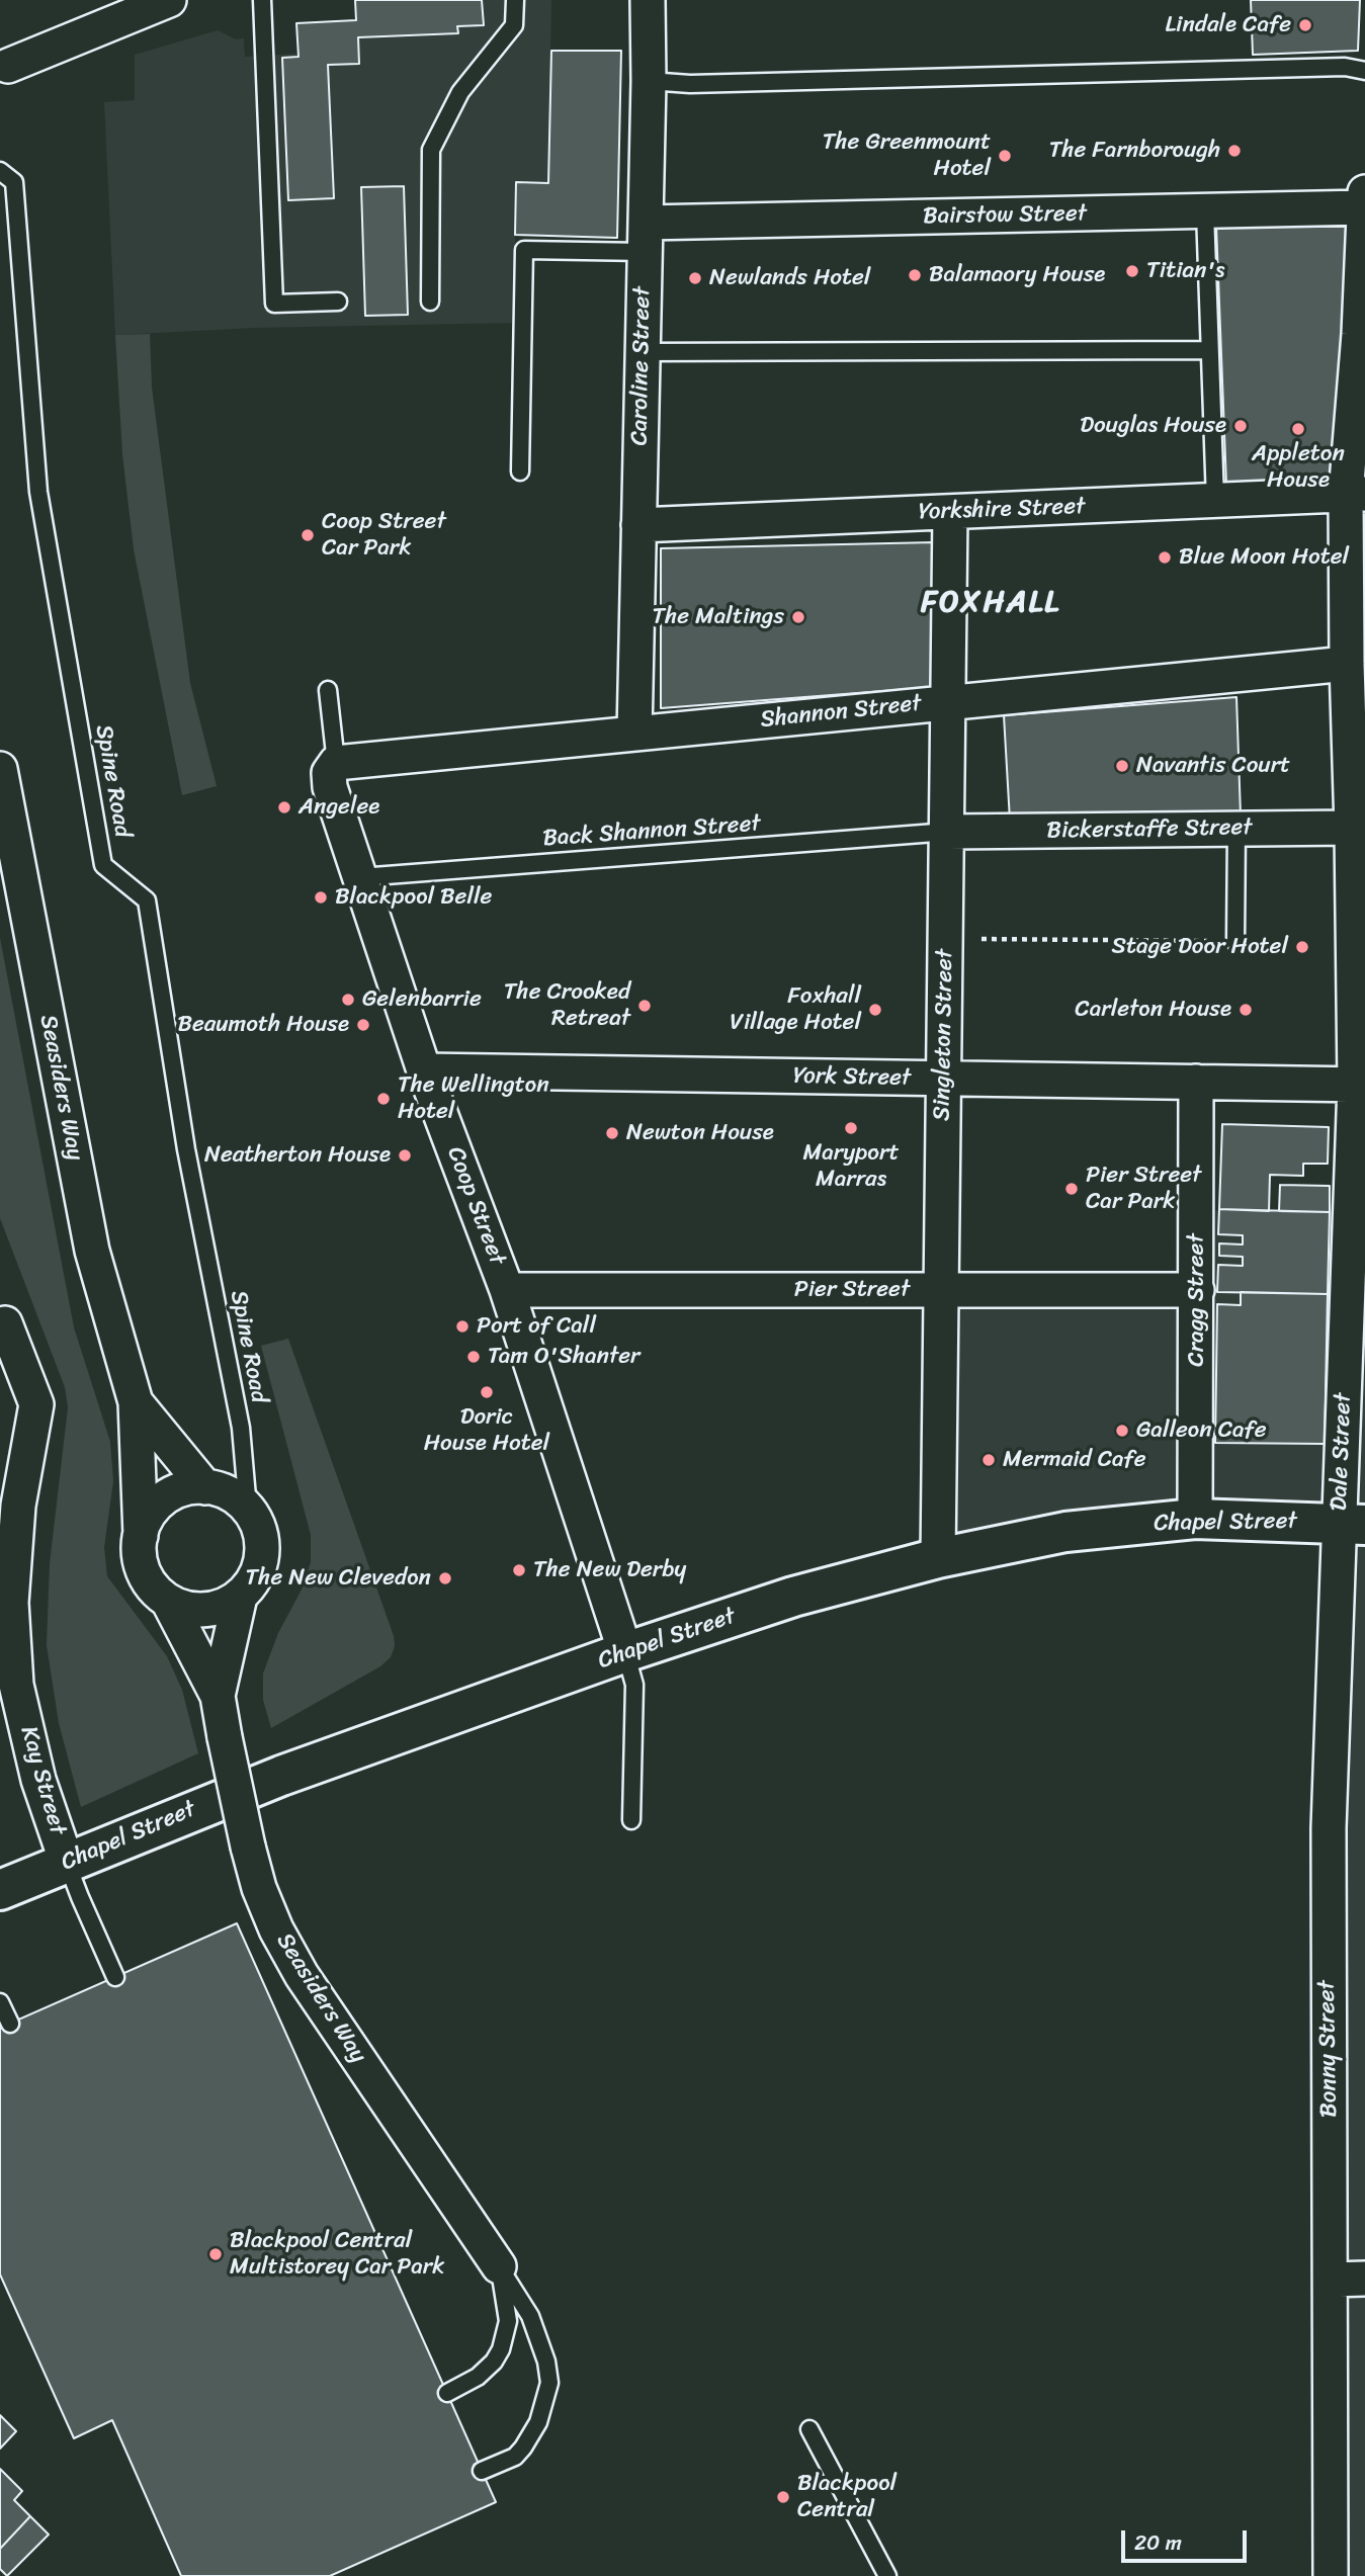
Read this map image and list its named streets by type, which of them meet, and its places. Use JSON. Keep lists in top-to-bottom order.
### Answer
{
  "streets": {
    "street": [
      "Bairstow Street",
      "Caroline Street",
      "Yorkshire Street",
      "Shannon Street",
      "Bickerstaffe Street",
      "Singleton Street",
      "York Street",
      "Seasiders Way",
      "Coop Street",
      "Pier Street",
      "Cragg Street",
      "Dale Street",
      "Chapel Street",
      "Kay Street",
      "Bonny Street"
    ],
    "lane": ["Spine Road", "Back Shannon Street"]
  },
  "crossings": [
    ["Bairstow Street", "Caroline Street"],
    ["Bairstow Street", "Dale Street"],
    ["Caroline Street", "Yorkshire Street"],
    ["Caroline Street", "Shannon Street"],
    ["Yorkshire Street", "Singleton Street"],
    ["Yorkshire Street", "Dale Street"],
    ["Shannon Street", "Singleton Street"],
    ["Shannon Street", "Coop Street"],
    ["Shannon Street", "Dale Street"],
    ["Spine Road", "Seasiders Way"],
    ["Bickerstaffe Street", "Back Shannon Street"],
    ["Bickerstaffe Street", "Singleton Street"],
    ["Bickerstaffe Street", "Dale Street"],
    ["Back Shannon Street", "Singleton Street"],
    ["Back Shannon Street", "Coop Street"],
    ["Singleton Street", "York Street"],
    ["Singleton Street", "Pier Street"],
    ["Singleton Street", "Chapel Street"],
    ["York Street", "Coop Street"],
    ["York Street", "Cragg Street"],
    ["York Street", "Dale Street"],
    ["Coop Street", "Pier Street"],
    ["Coop Street", "Chapel Street"],
    ["Pier Street", "Cragg Street"],
    ["Cragg Street", "Chapel Street"],
    ["Dale Street", "Chapel Street"],
    ["Dale Street", "Bonny Street"],
    ["Chapel Street", "Kay Street"],
    ["Chapel Street", "Bonny Street"]
  ],
  "districts": ["FOXHALL"],
  "places": [
    "Lindale Cafe",
    "The Farnborough",
    "The Greenmount Hotel",
    "Titian's",
    "Balamaory House",
    "Newlands Hotel",
    "Douglas House",
    "Appleton House",
    "Coop Street Car Park",
    "Blue Moon Hotel",
    "The Maltings",
    "Navantis Court",
    "Angelee",
    "Blackpool Belle",
    "Stage Door Hotel",
    "Gelenbarrie",
    "The Crooked Retreat",
    "Foxhall Village Hotel",
    "Carleton House",
    "Beaumoth House",
    "The Wellington Hotel",
    "Maryport Marras",
    "Newton House",
    "Neatherton House",
    "Pier Street Car Park",
    "Port of Call",
    "Tam O'Shanter",
    "Doric House Hotel",
    "Galleon Cafe",
    "Mermaid Cafe",
    "The New Derby",
    "The New Clevedon",
    "Blackpool Central Multistorey Car Park",
    "Blackpool Central"
  ],
  "scale_bar": "20 m"
}
